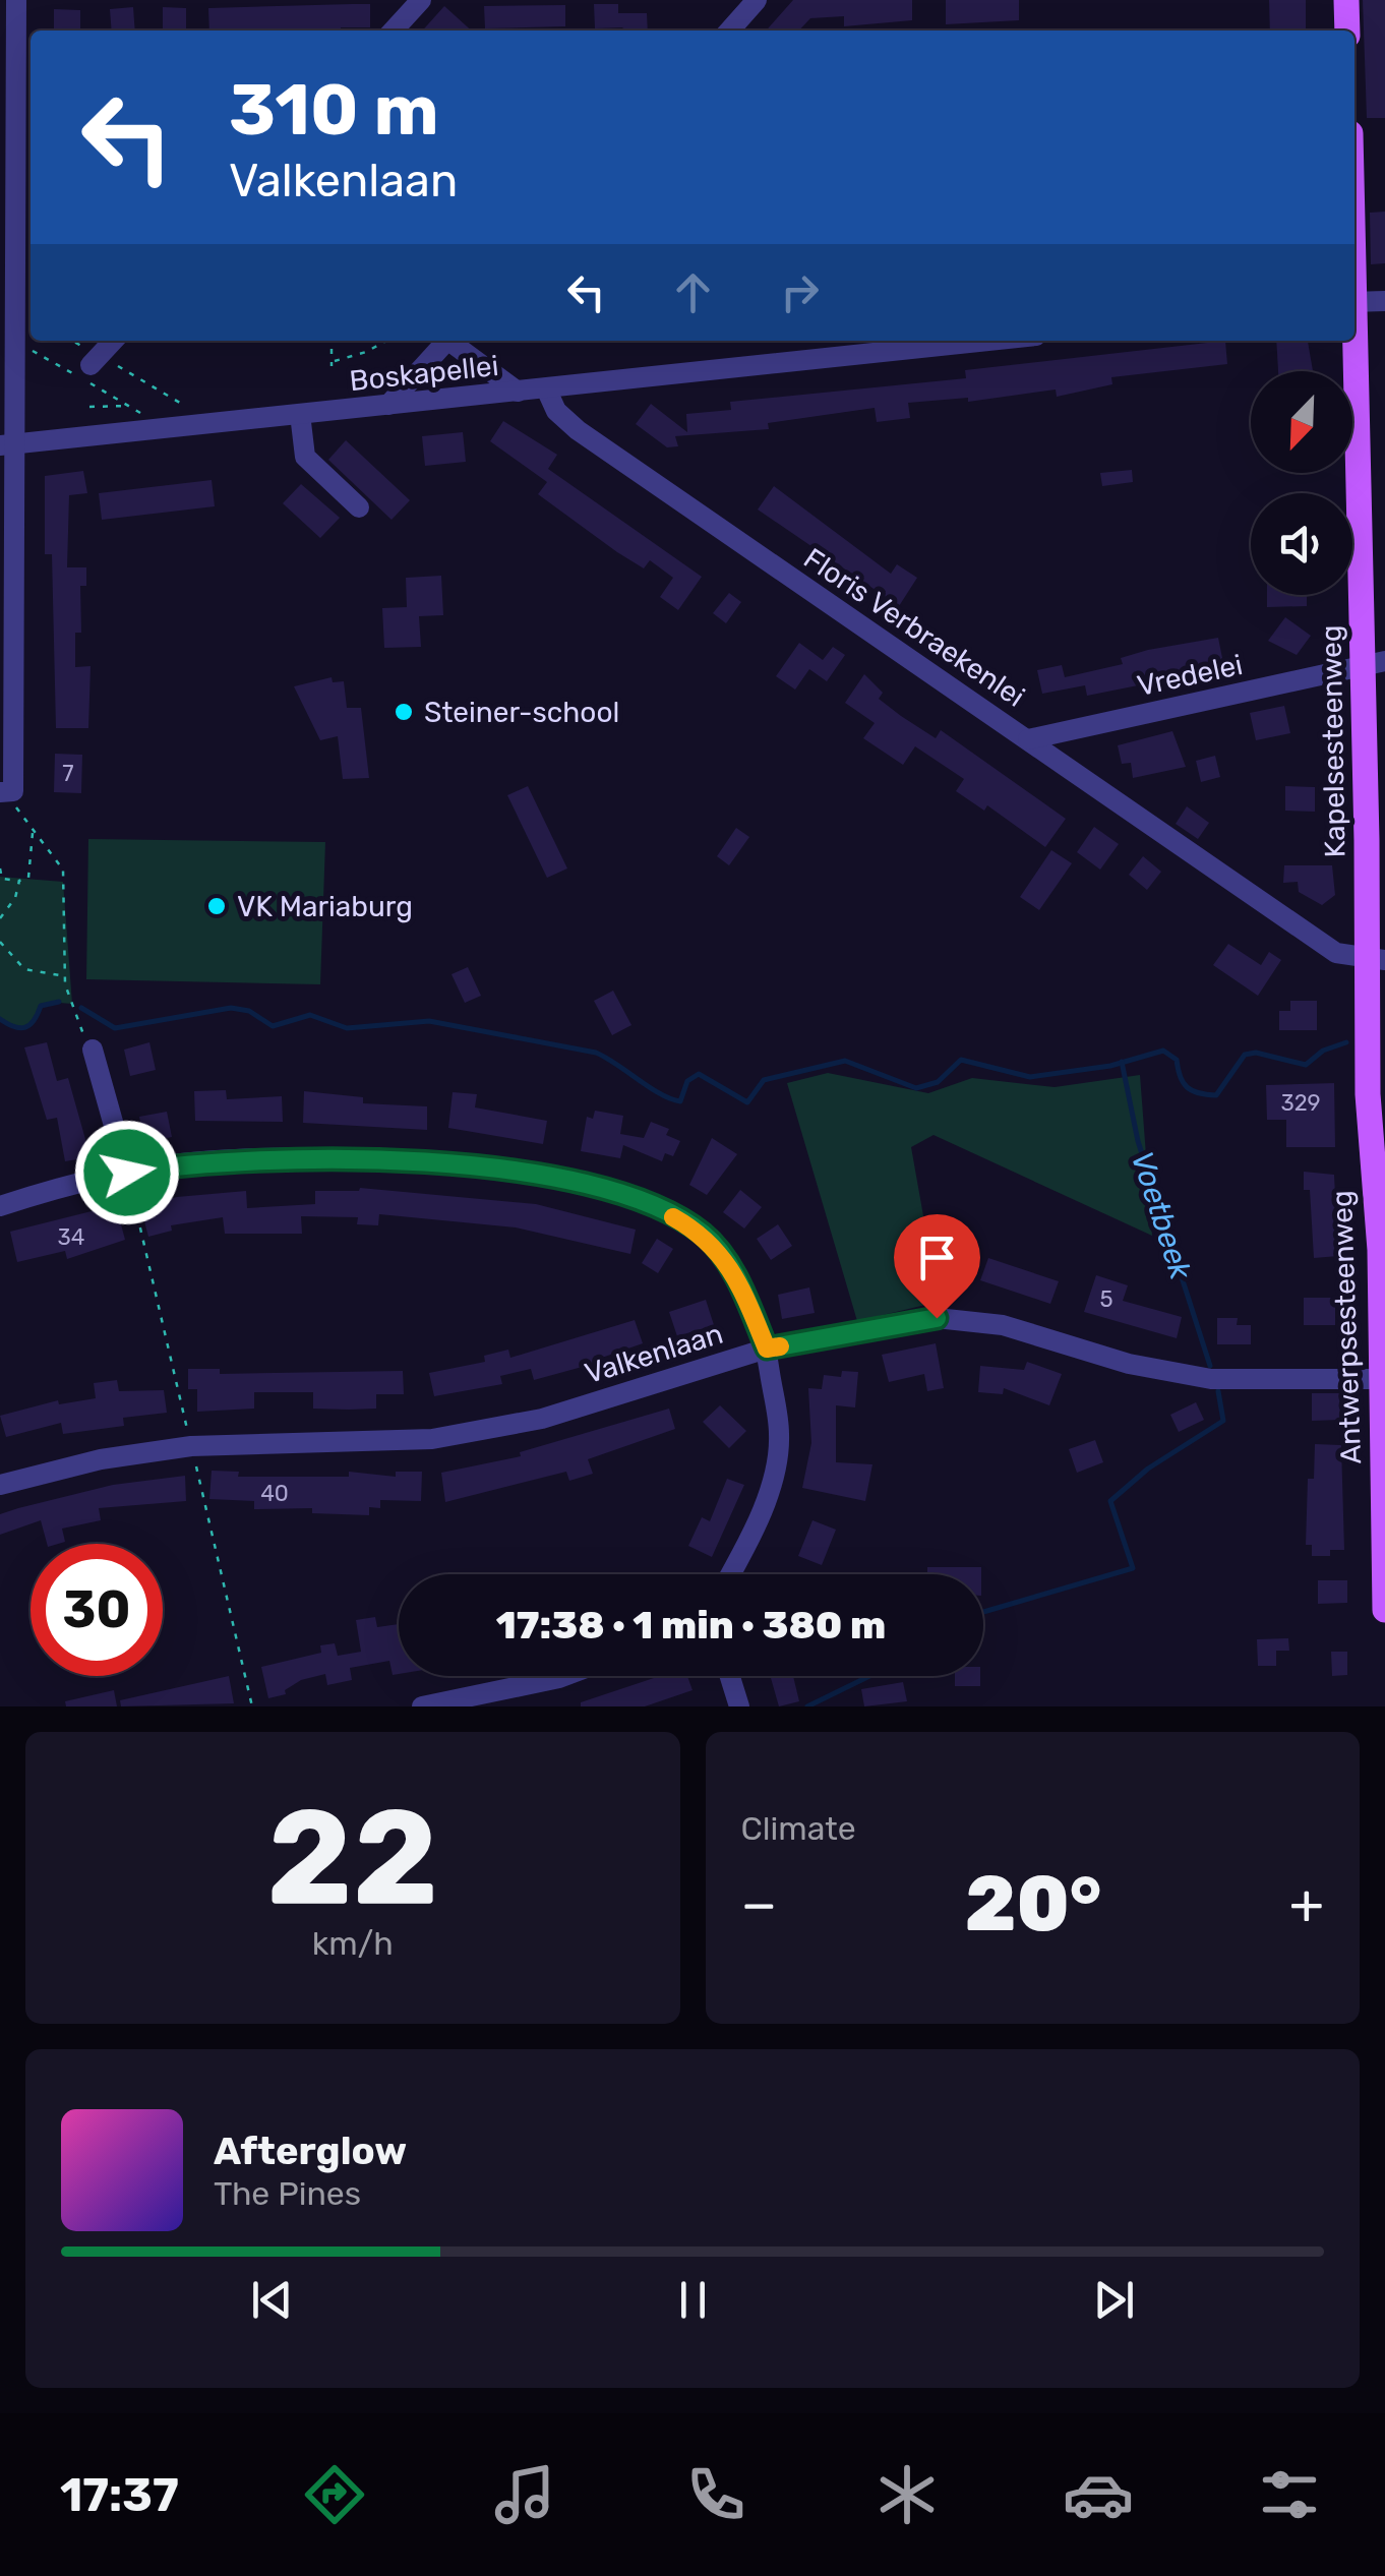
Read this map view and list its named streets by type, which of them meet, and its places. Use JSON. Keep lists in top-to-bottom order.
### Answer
{
  "streets": {
    "main road": ["Kapelsesteenweg", "Antwerpsesteenweg"],
    "street": [
      "Boskapellei",
      "Floris Verbraekenlei",
      "Vredelei",
      "Valkenlaan"
    ]
  },
  "crossings": [
    ["Boskapellei", "Floris Verbraekenlei"],
    ["Floris Verbraekenlei", "Vredelei"],
    ["Floris Verbraekenlei", "Kapelsesteenweg"],
    ["Vredelei", "Kapelsesteenweg"],
    ["Kapelsesteenweg", "Antwerpsesteenweg"],
    ["Antwerpsesteenweg", "Valkenlaan"]
  ],
  "water": ["Voetbeek"],
  "places": ["Steiner-school", "VK Mariaburg"],
  "house_numbers": [
    "7",
    "329",
    "34",
    "5",
    "40"
  ],
  "north": "bottom left",
  "page": {
    "turn": ["310 m", "Valkenlaan"],
    "limit": "30",
    "trip": "17:38 · 1 min · 380 m",
    "tile": [
      ["22", "km/h"],
      "Climate"
    ],
    "heat": ["−", "20°", "+"],
    "song": ["Afterglow", "The Pines"],
    "tabs": "17:37"
  }
}
